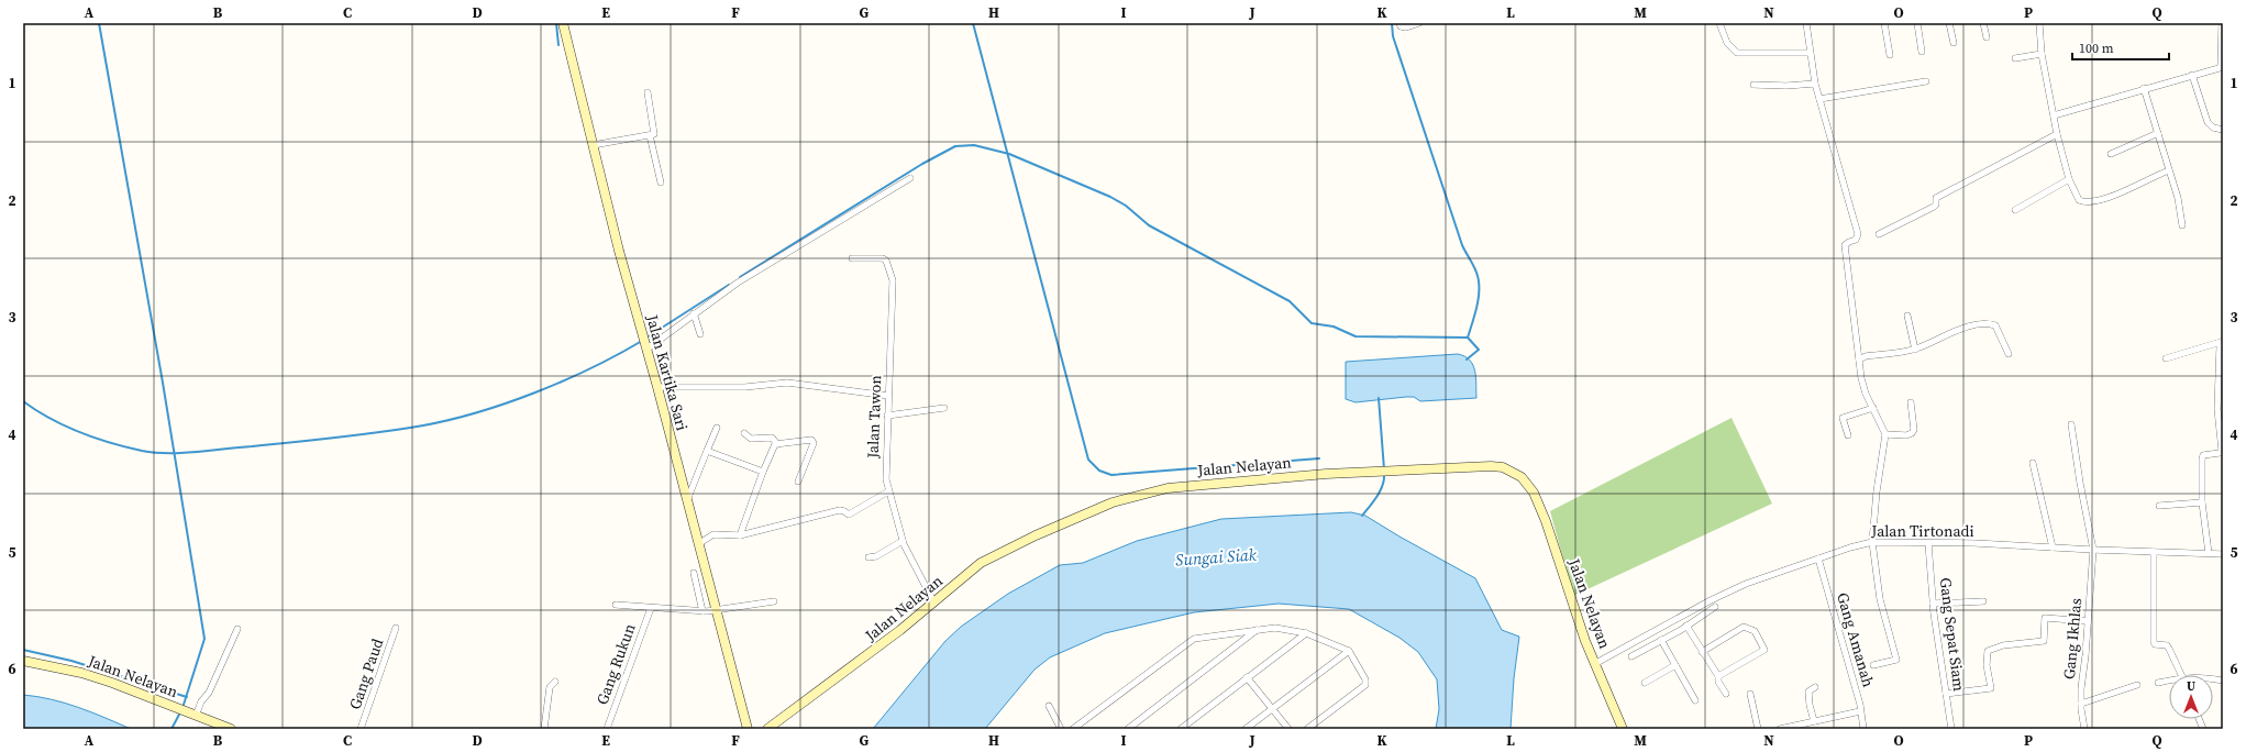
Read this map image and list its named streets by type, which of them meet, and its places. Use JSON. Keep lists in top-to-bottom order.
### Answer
{
  "streets": {
    "main road": ["Jalan Kartika Sari", "Jalan Nelayan"],
    "street": [
      "Jalan Tawon",
      "Jalan Tirtonadi",
      "Gang Sepat Siam",
      "Gang Ikhlas",
      "Gang Amanah",
      "Gang Rukun",
      "Gang Paud"
    ]
  },
  "crossings": [
    ["Jalan Tawon", "Jalan Nelayan"],
    ["Jalan Nelayan", "Jalan Tirtonadi"],
    ["Jalan Tirtonadi", "Gang Sepat Siam"],
    ["Jalan Tirtonadi", "Gang Ikhlas"],
    ["Jalan Tirtonadi", "Gang Amanah"]
  ],
  "water": ["Sungai Siak"],
  "scale_bar": "100 m",
  "north": "top",
  "grid": {
    "columns": [
      "A",
      "B",
      "C",
      "D",
      "E",
      "F",
      "G",
      "H",
      "I",
      "J",
      "K",
      "L",
      "M",
      "N",
      "O",
      "P",
      "Q"
    ],
    "rows": [
      "1",
      "2",
      "3",
      "4",
      "5",
      "6"
    ]
  }
}
